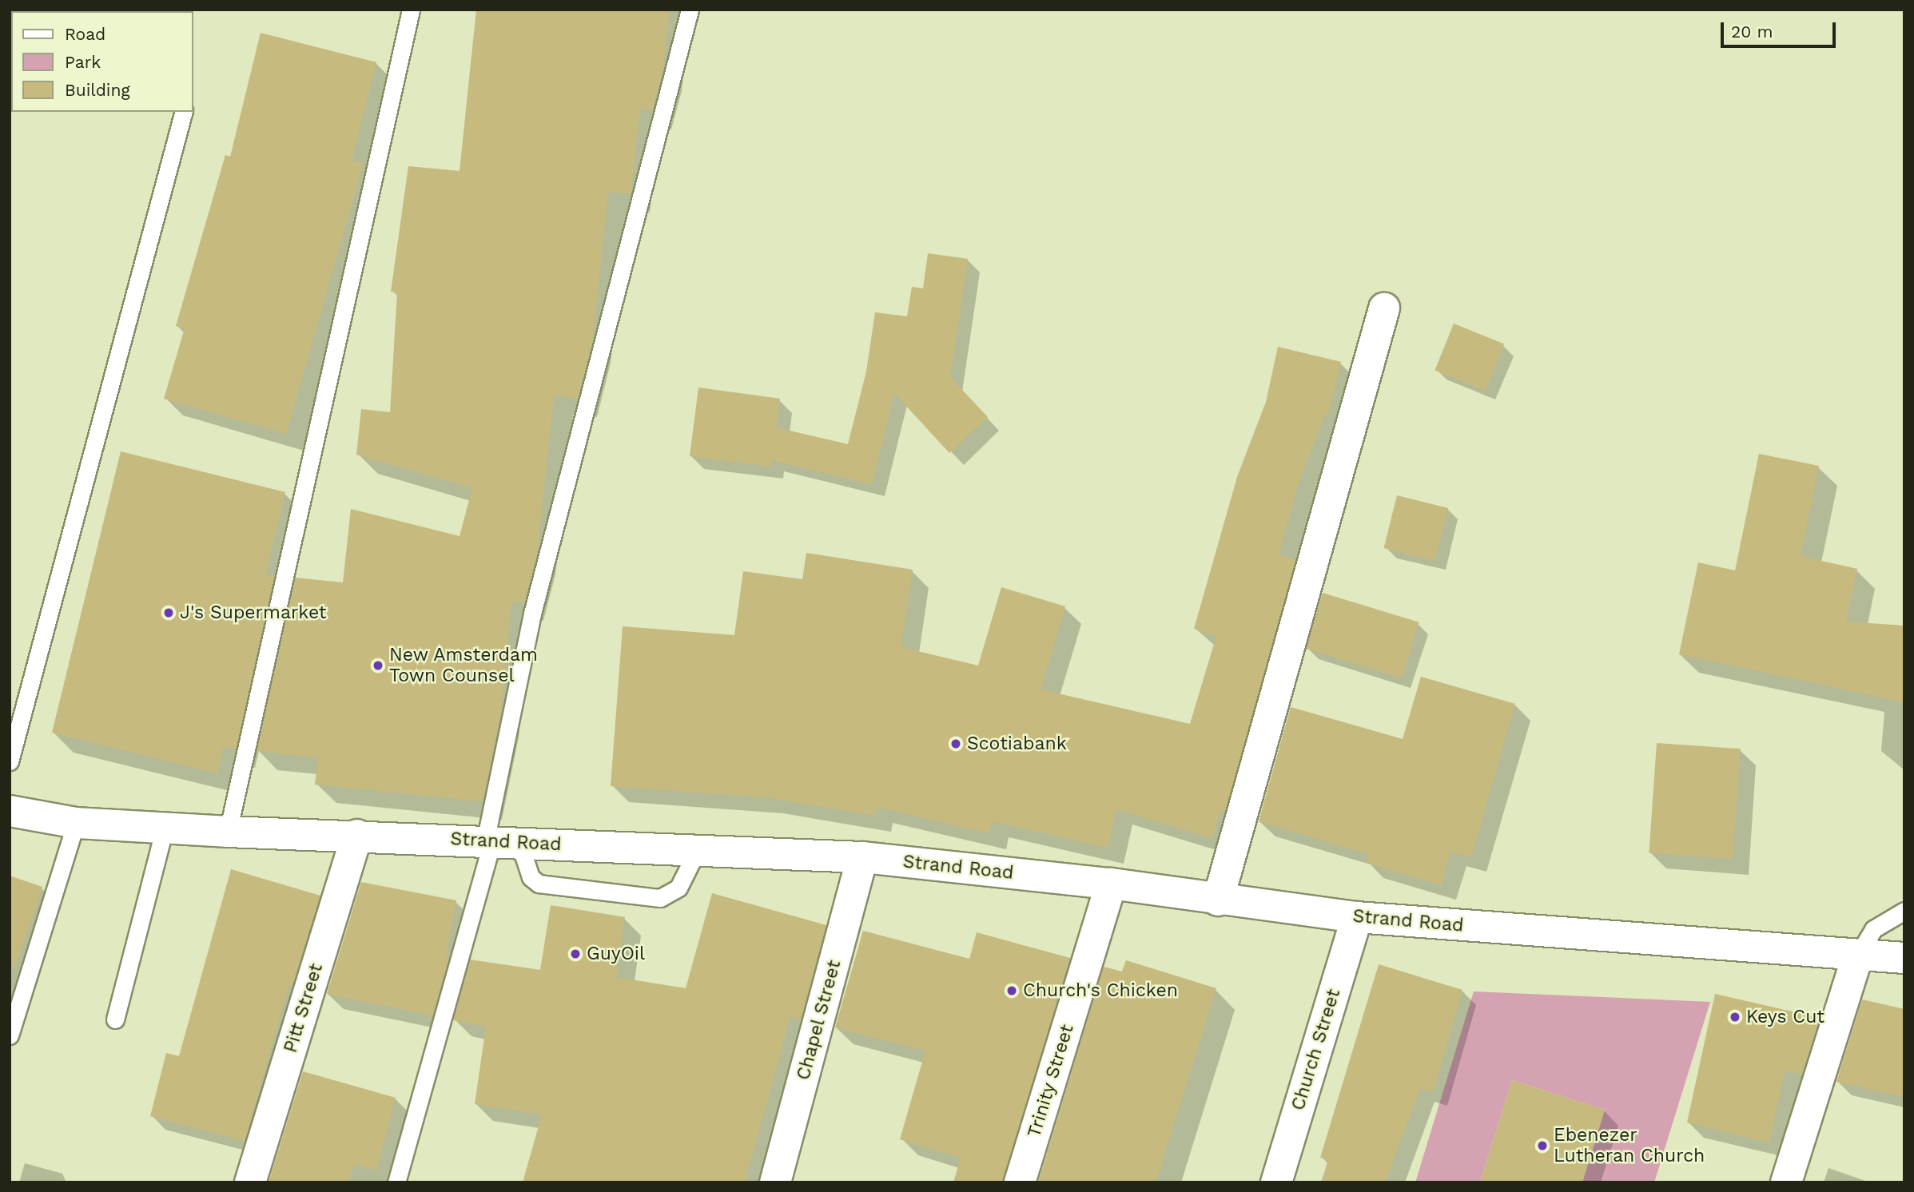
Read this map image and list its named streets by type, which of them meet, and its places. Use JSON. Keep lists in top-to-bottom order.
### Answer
{
  "streets": {
    "street": [
      "Strand Road",
      "Pitt Street",
      "Chapel Street",
      "Church Street",
      "Trinity Street"
    ]
  },
  "crossings": [
    ["Strand Road", "Pitt Street"],
    ["Strand Road", "Chapel Street"],
    ["Strand Road", "Church Street"],
    ["Strand Road", "Trinity Street"]
  ],
  "places": [
    "J's Supermarket",
    "New Amsterdam Town Counsel",
    "Scotiabank",
    "GuyOil",
    "Church's Chicken",
    "Keys Cut",
    "Ebenezer Lutheran Church"
  ],
  "legend": ["Road", "Park", "Building"],
  "scale_bar": "20 m"
}
